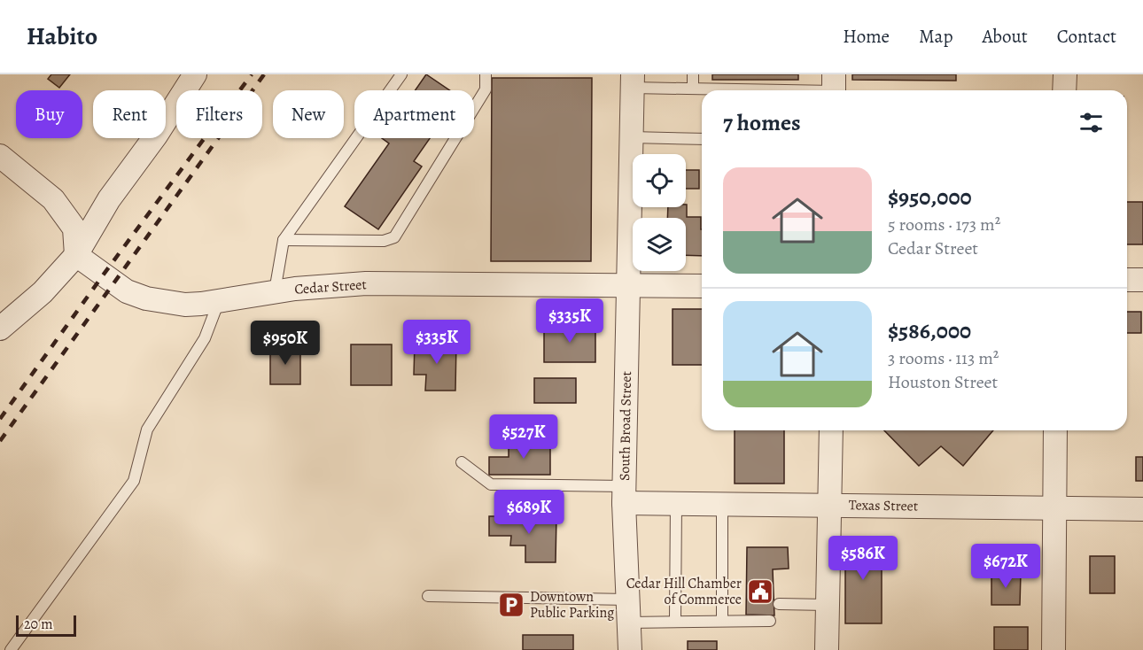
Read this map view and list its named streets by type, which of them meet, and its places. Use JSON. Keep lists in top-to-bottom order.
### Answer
{
  "streets": {
    "street": ["Cedar Street", "South Broad Street", "Texas Street"]
  },
  "crossings": [
    ["Cedar Street", "South Broad Street"],
    ["South Broad Street", "Texas Street"]
  ],
  "places": {
    "public building": ["Cedar Hill Chamber of Commerce"],
    "parking": ["Downtown Public Parking"]
  },
  "scale_bar": "20 m",
  "page": {
    "header": "Habito",
    "nav": [
      "Home",
      "Map",
      "About",
      "Contact"
    ],
    "chip": [
      "Buy",
      "Rent",
      "Filters",
      "New",
      "Apartment"
    ],
    "heading": "7 homes",
    "list": [
      {
        "name": "$950,000",
        "note": "5 rooms · 173 m² · Cedar Street"
      },
      {
        "name": "$586,000",
        "note": "3 rooms · 113 m² · Houston Street"
      }
    ],
    "price": [
      "$335K",
      "$335K",
      "$950K",
      "$527K",
      "$689K",
      "$586K",
      "$672K"
    ],
    "scale": "20 m"
  }
}
